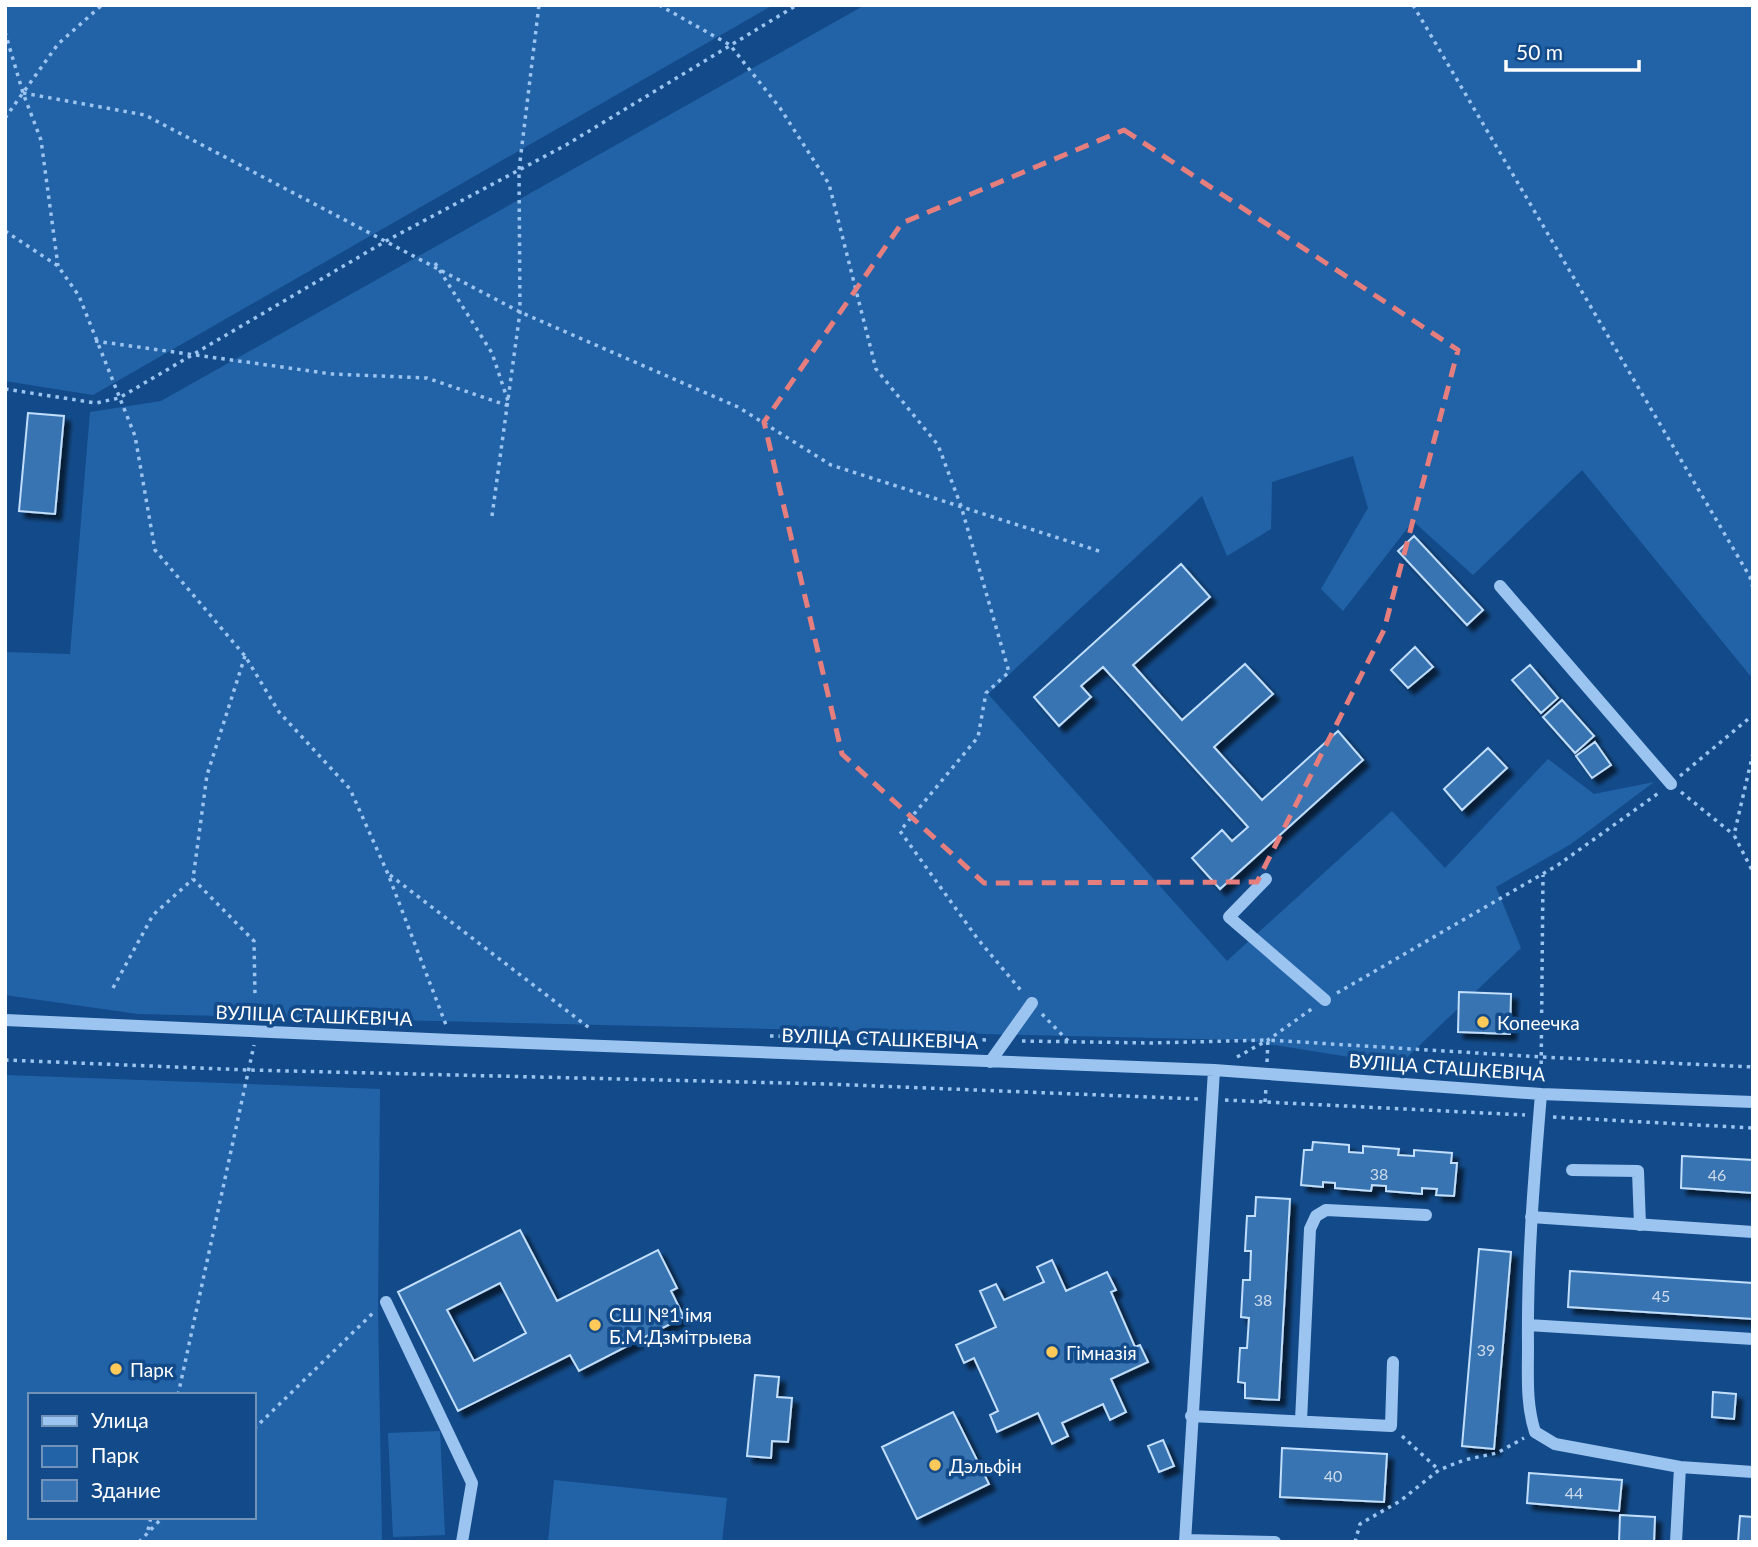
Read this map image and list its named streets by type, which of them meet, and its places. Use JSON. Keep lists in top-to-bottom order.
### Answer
{
  "streets": {
    "street": ["ВУЛІЦА СТАШКЕВІЧА"]
  },
  "places": [
    "Копеечка",
    "СШ №1 імя Б.М.Дзмітрыева",
    "Гімназія",
    "Парк",
    "Дэльфін"
  ],
  "house_numbers": [
    "38",
    "46",
    "45",
    "38",
    "39",
    "40",
    "44"
  ],
  "legend": ["Улица", "Парк", "Здание"],
  "scale_bar": "50 m"
}
